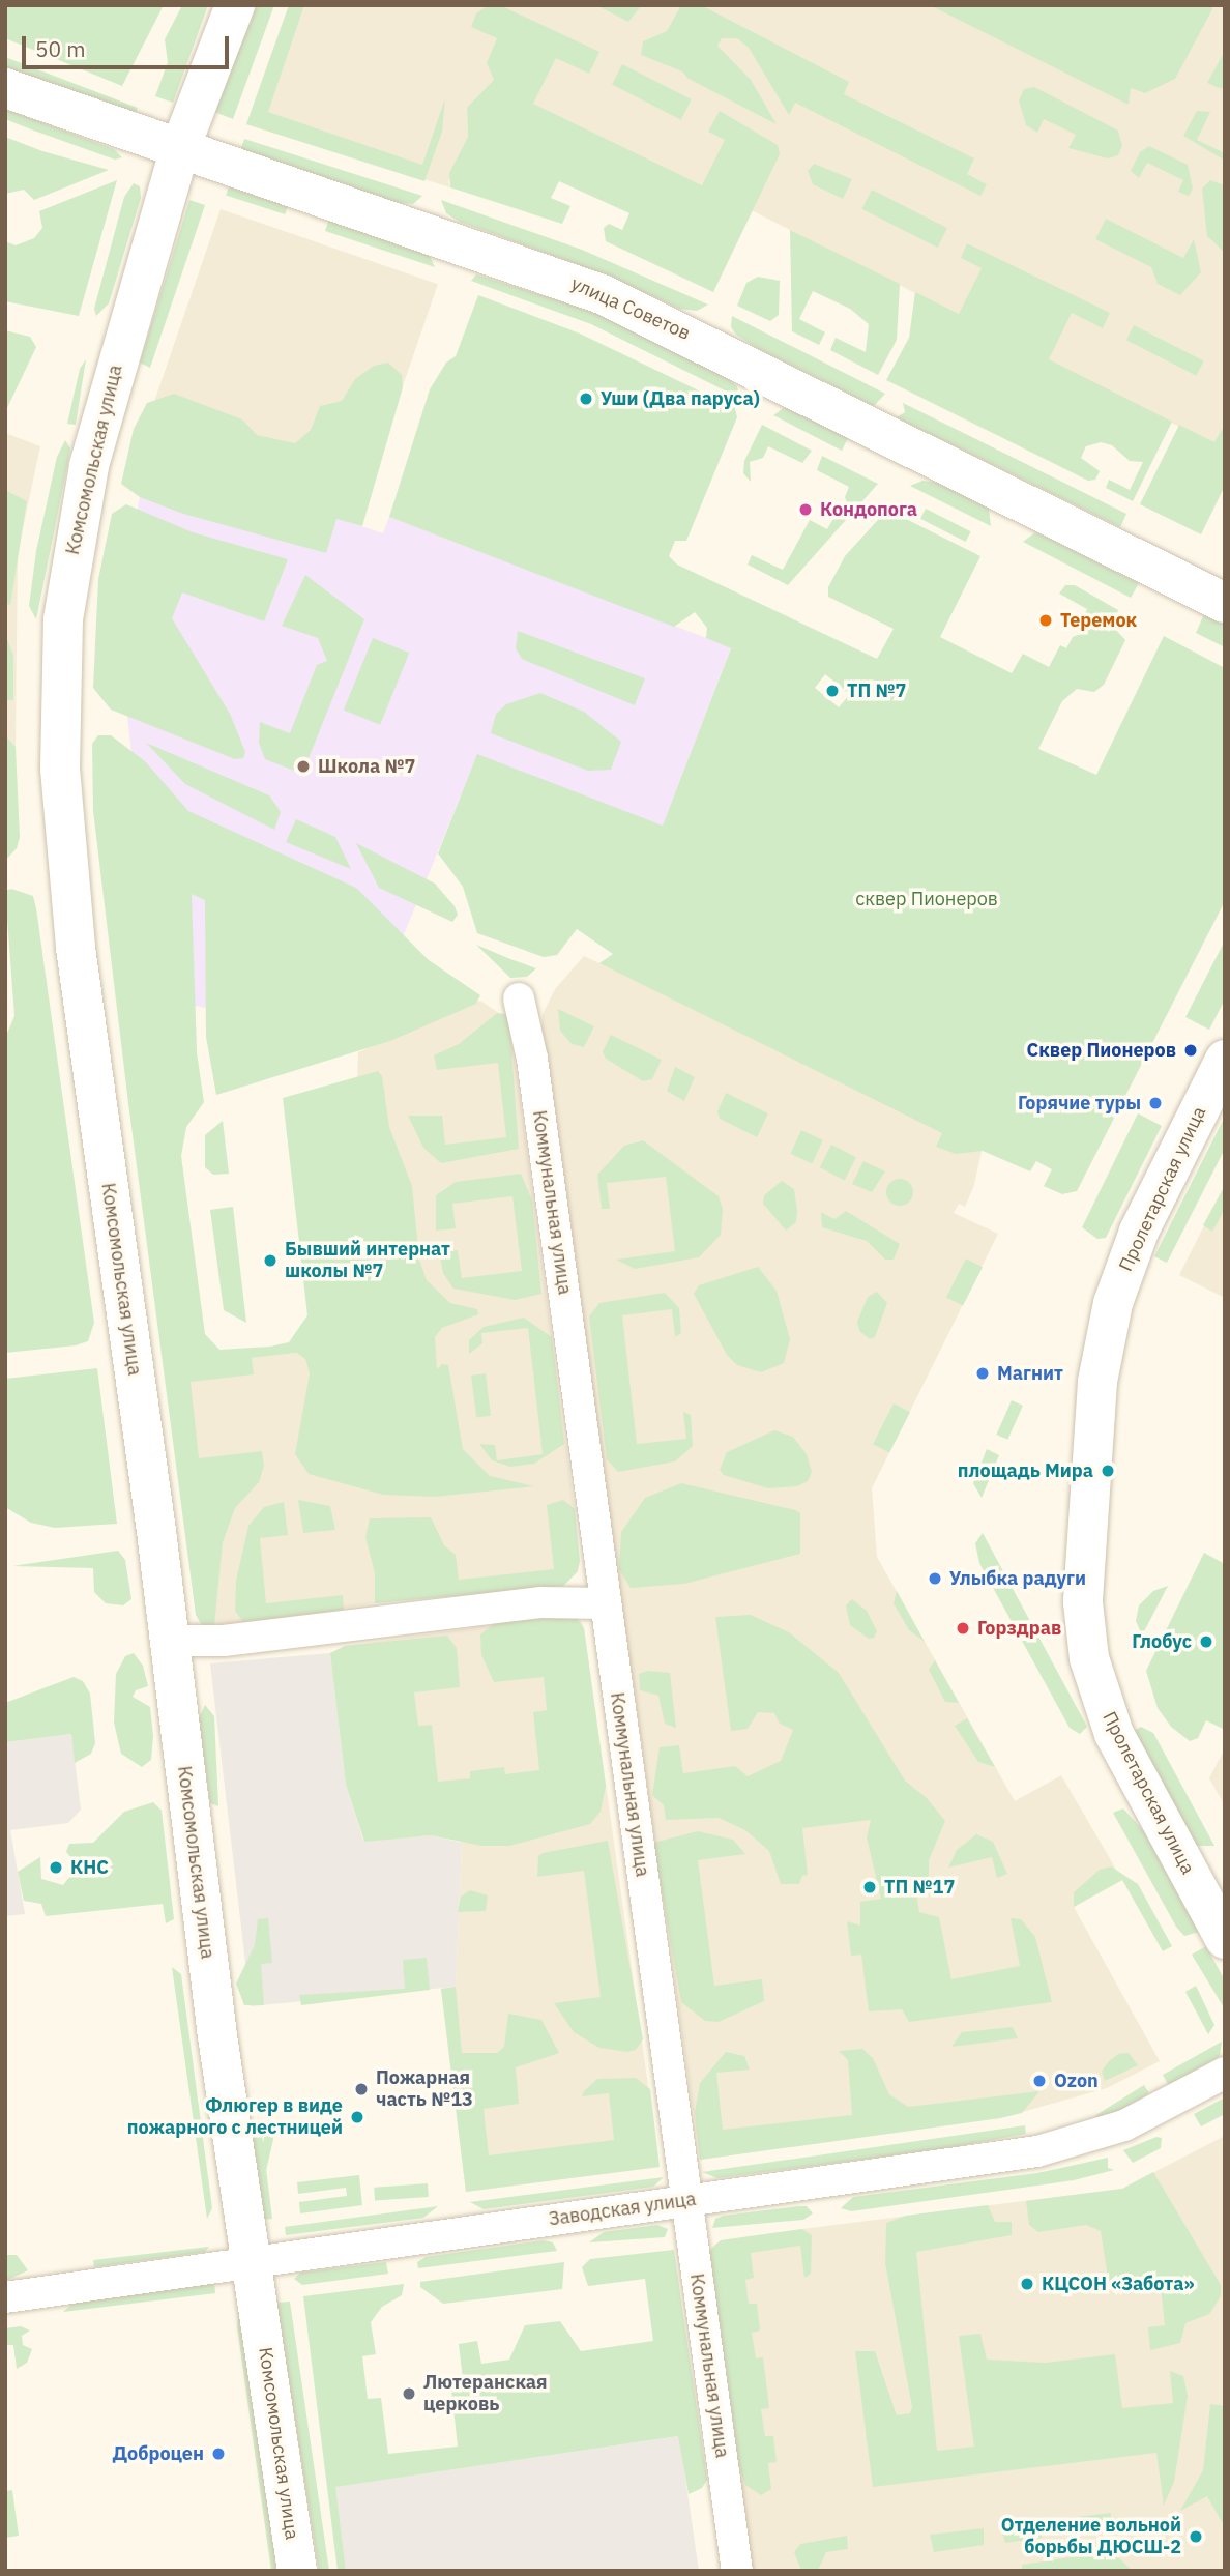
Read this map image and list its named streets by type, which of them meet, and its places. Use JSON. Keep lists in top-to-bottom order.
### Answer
{
  "streets": {
    "street": [
      "улица Советов",
      "Комсомольская улица",
      "Пролетарская улица",
      "Коммунальная улица",
      "Заводская улица"
    ]
  },
  "crossings": [
    ["улица Советов", "Комсомольская улица"],
    ["Комсомольская улица", "Заводская улица"],
    ["Коммунальная улица", "Заводская улица"]
  ],
  "parks": ["сквер Пионеров"],
  "places": [
    "Уши (Два паруса)",
    "Кондопога",
    "Теремок",
    "ТП №7",
    "Школа №7",
    "Сквер Пионеров",
    "Горячие туры",
    "Бывший интернат школы №7",
    "Магнит",
    "площадь Мира",
    "Улыбка радуги",
    "Горздрав",
    "Глобус",
    "КНС",
    "ТП №17",
    "Ozon",
    "Пожарная часть №13",
    "Флюгер в виде пожарного с лестницей",
    "КЦСОН «Забота»",
    "Лютеранская церковь",
    "Доброцен",
    "Отделение вольной борьбы ДЮСШ-2"
  ],
  "scale_bar": "50 m"
}
